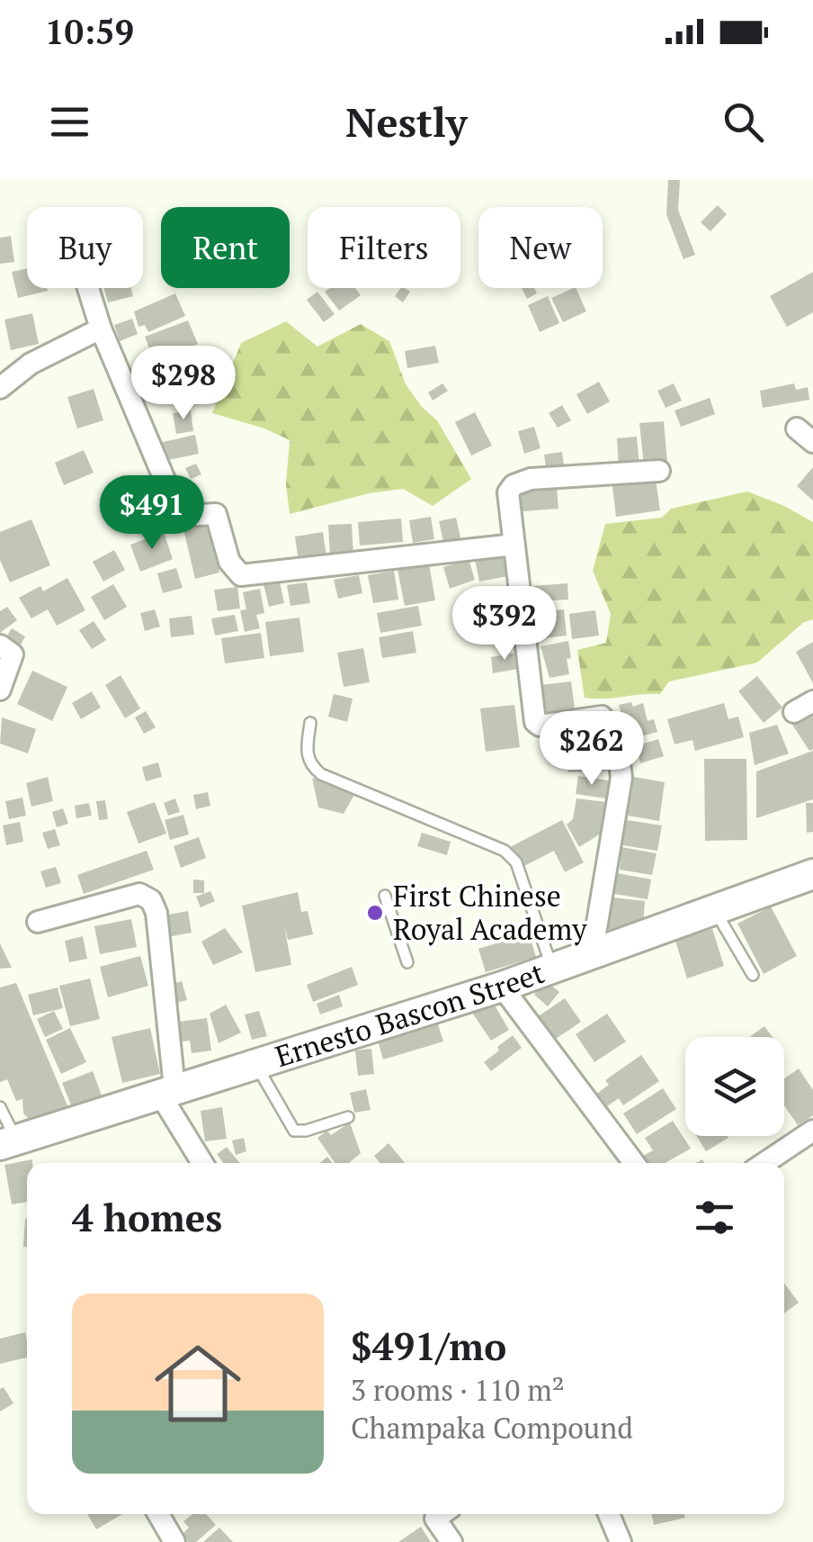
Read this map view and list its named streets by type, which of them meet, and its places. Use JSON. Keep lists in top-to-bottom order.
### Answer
{
  "streets": {
    "street": ["Ernesto Bascon Street"]
  },
  "places": ["First Chinese Royal Academy"],
  "page": {
    "status": "10:59",
    "header": "Nestly",
    "chip": [
      "Buy",
      "Rent",
      "Filters",
      "New"
    ],
    "price": [
      "$298",
      "$491",
      "$392",
      "$262"
    ],
    "heading": "4 homes",
    "list": [
      {
        "name": "$491/mo",
        "note": "3 rooms · 110 m² · Champaka Compound"
      }
    ]
  }
}
